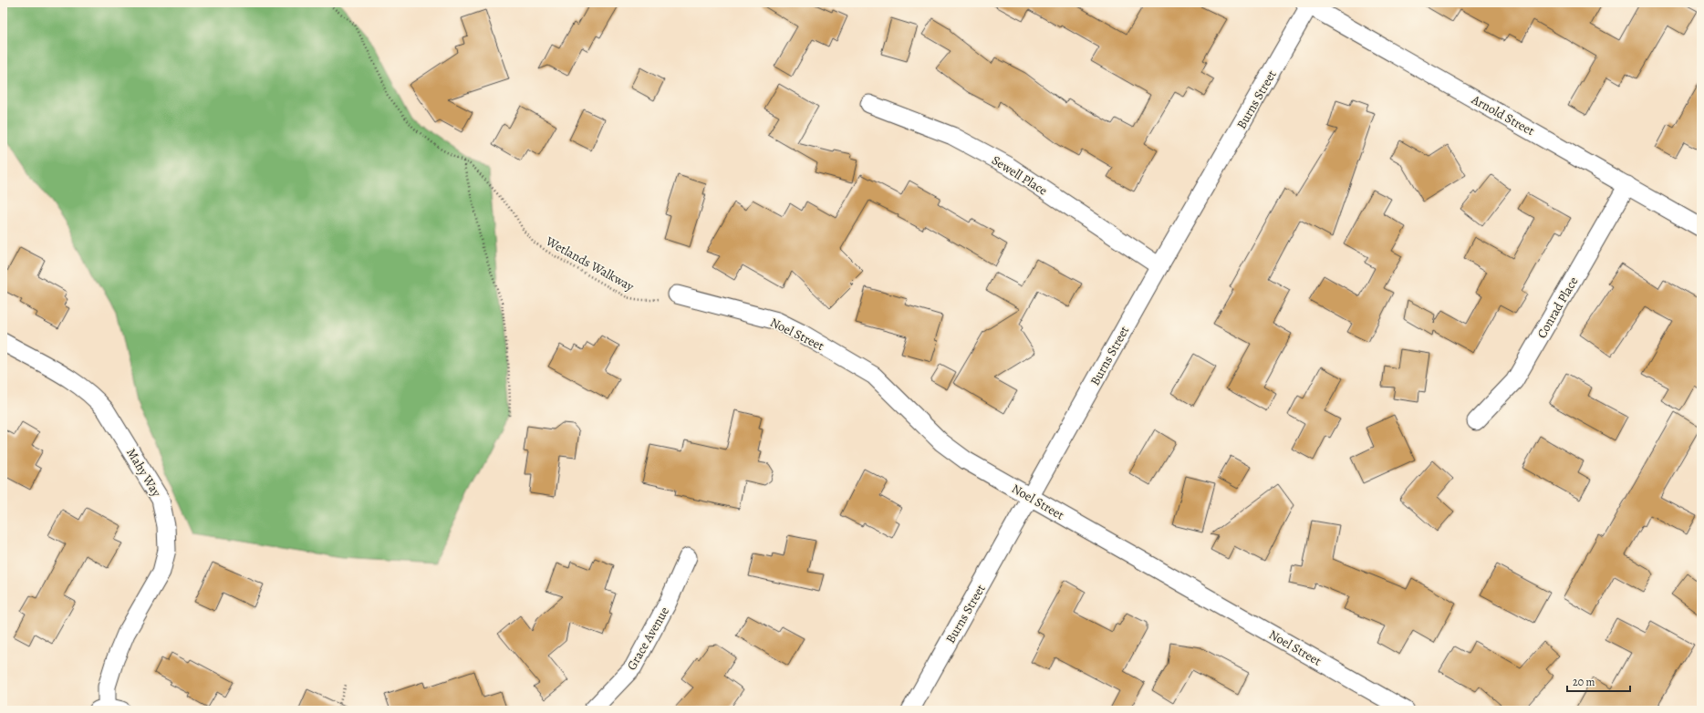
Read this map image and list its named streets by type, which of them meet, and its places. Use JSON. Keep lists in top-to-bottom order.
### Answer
{
  "streets": {
    "street": [
      "Burns Street",
      "Arnold Street",
      "Sewell Place",
      "Conrad Place",
      "Noel Street",
      "Mahy Way",
      "Grace Avenue"
    ],
    "path": ["Wetlands Walkway"]
  },
  "crossings": [
    ["Burns Street", "Arnold Street"],
    ["Burns Street", "Sewell Place"],
    ["Burns Street", "Noel Street"],
    ["Arnold Street", "Conrad Place"],
    ["Wetlands Walkway", "Noel Street"]
  ],
  "scale_bar": "20 m"
}
